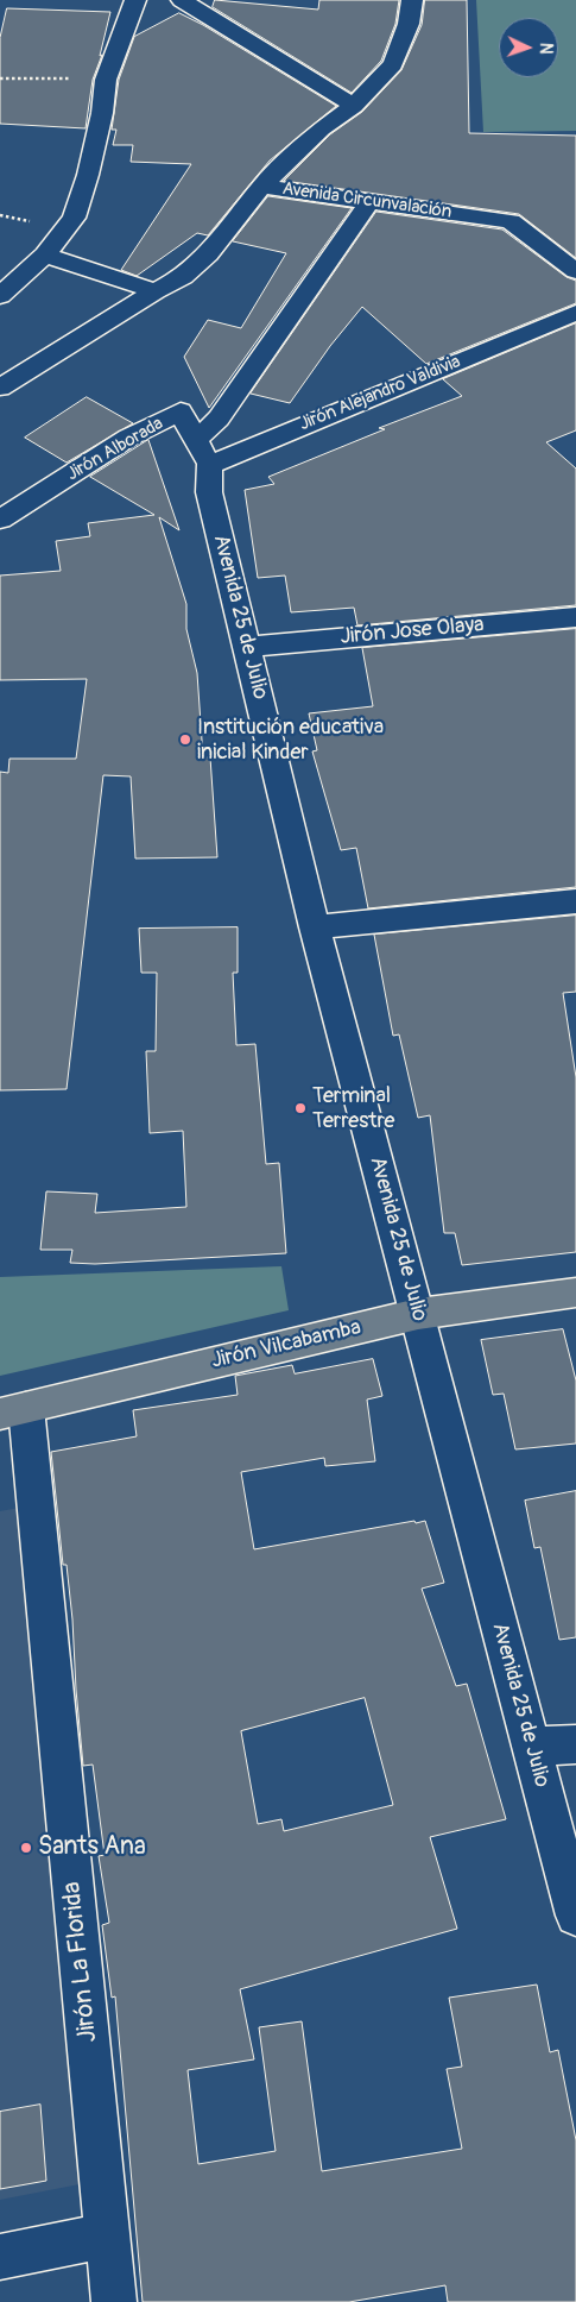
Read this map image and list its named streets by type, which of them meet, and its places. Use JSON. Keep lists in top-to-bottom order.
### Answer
{
  "streets": {
    "main road": ["Jirón Vilcabamba"],
    "street": [
      "Avenida Circunvalación",
      "Jirón Alejandro Valdivia",
      "Jirón Alborada",
      "Avenida 25 de Julio",
      "Jirón Jose Olaya",
      "Jirón La Florida"
    ]
  },
  "crossings": [
    ["Jirón Alejandro Valdivia", "Jirón Alborada"],
    ["Jirón Alejandro Valdivia", "Avenida 25 de Julio"],
    ["Jirón Alborada", "Avenida 25 de Julio"],
    ["Avenida 25 de Julio", "Jirón Jose Olaya"],
    ["Avenida 25 de Julio", "Jirón Vilcabamba"],
    ["Jirón Vilcabamba", "Jirón La Florida"]
  ],
  "places": ["Institución educativa inicial Kinder", "Terminal Terrestre", "Sants Ana"],
  "north": "right"
}
